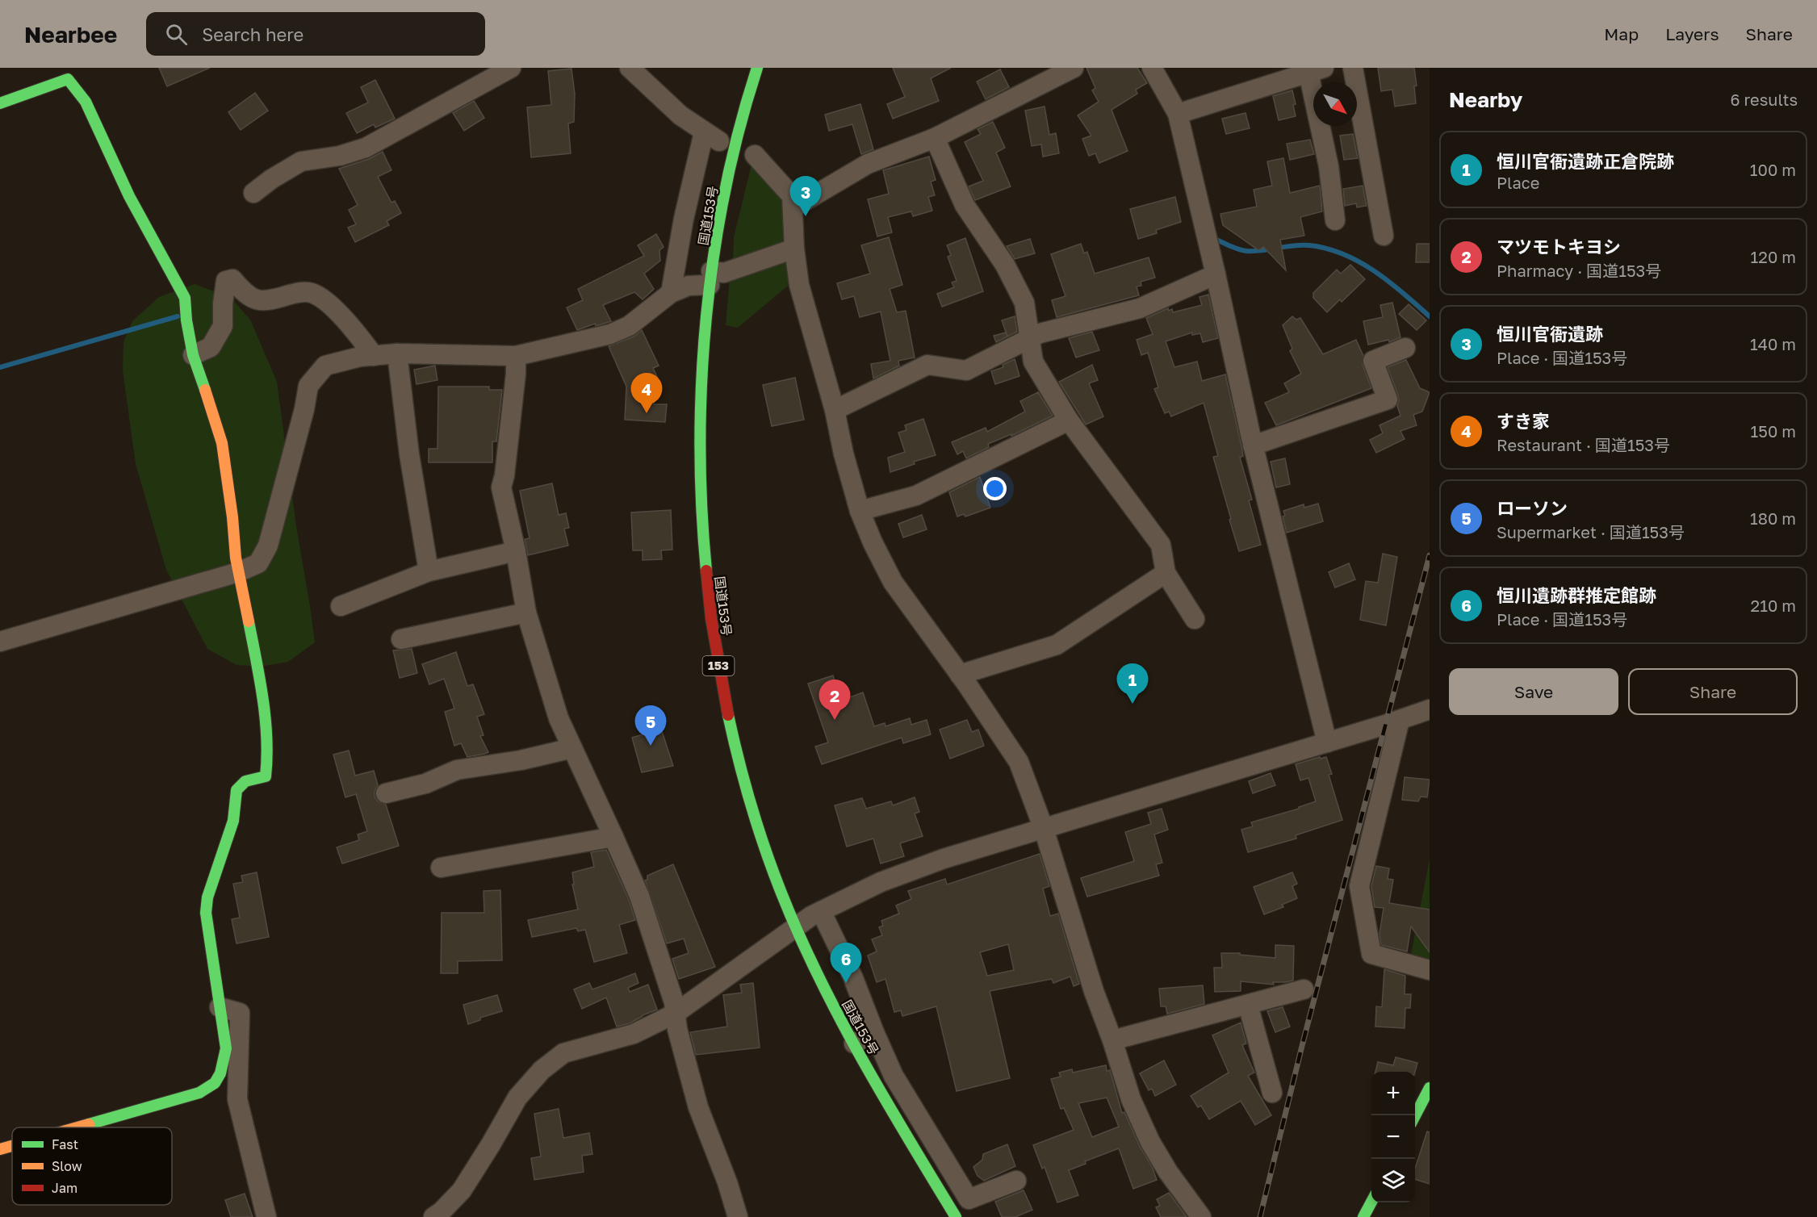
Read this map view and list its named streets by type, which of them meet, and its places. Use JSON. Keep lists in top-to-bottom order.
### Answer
{
  "streets": {
    "main road": ["国道153号", "153"]
  },
  "legend": ["Fast", "Slow", "Jam"],
  "north": "bottom right",
  "page": {
    "header": "Nearbee",
    "search": "Search here",
    "nav": ["Map", "Layers", "Share"],
    "heading": ["Nearby", "6 results"],
    "list": [
      {
        "mark": "1",
        "name": "恒川官衙遺跡正倉院跡",
        "note": "Place",
        "value": "100 m"
      },
      {
        "mark": "2",
        "name": "マツモトキヨシ",
        "note": "Pharmacy · 国道153号",
        "value": "120 m"
      },
      {
        "mark": "3",
        "name": "恒川官衙遺跡",
        "note": "Place · 国道153号",
        "value": "140 m"
      },
      {
        "mark": "4",
        "name": "すき家",
        "note": "Restaurant · 国道153号",
        "value": "150 m"
      },
      {
        "mark": "5",
        "name": "ローソン",
        "note": "Supermarket · 国道153号",
        "value": "180 m"
      },
      {
        "mark": "6",
        "name": "恒川遺跡群推定館跡",
        "note": "Place · 国道153号",
        "value": "210 m"
      }
    ],
    "pins": [
      "3",
      "4",
      "1",
      "2",
      "5",
      "6"
    ],
    "buttons": ["Save", "Share"],
    "map_buttons": ["+", "−"]
  }
}
